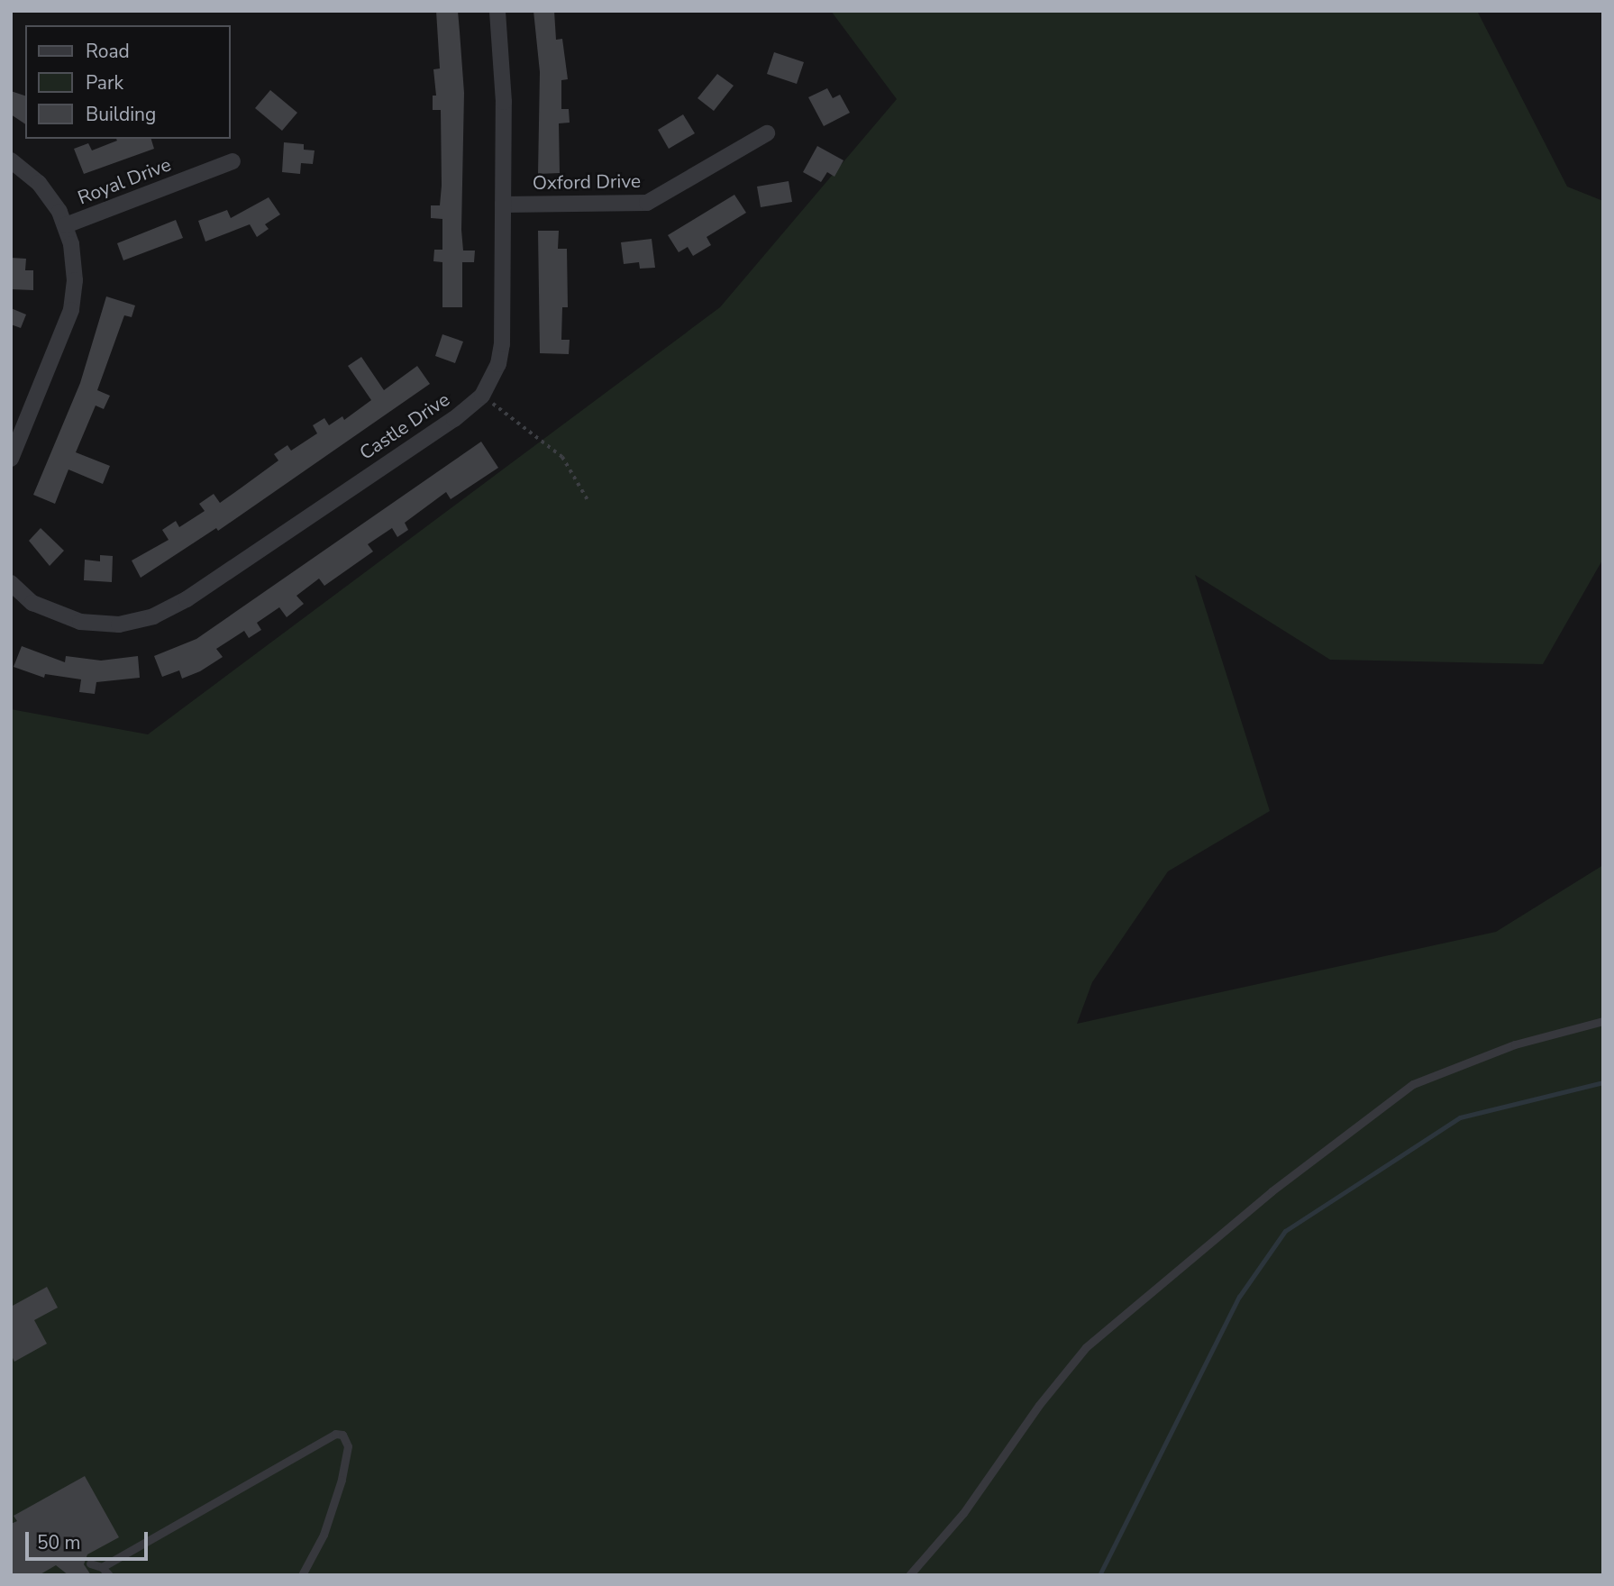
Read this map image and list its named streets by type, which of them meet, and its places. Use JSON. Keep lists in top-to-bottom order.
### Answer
{
  "streets": {
    "street": ["Royal Drive", "Oxford Drive", "Castle Drive"]
  },
  "crossings": [
    ["Oxford Drive", "Castle Drive"]
  ],
  "legend": ["Road", "Park", "Building"],
  "scale_bar": "50 m"
}
